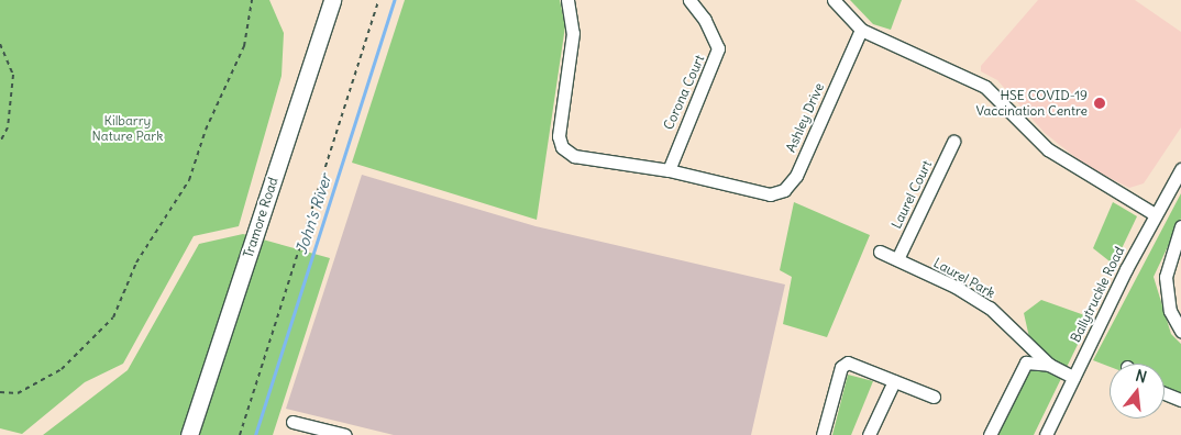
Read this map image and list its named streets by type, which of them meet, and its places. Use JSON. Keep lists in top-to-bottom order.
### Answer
{
  "streets": {
    "main road": ["Tramore Road"],
    "street": [
      "Corona Court",
      "Ashley Drive",
      "Laurel Court",
      "Laurel Park",
      "Ballytruckle Road"
    ]
  },
  "crossings": [
    ["Corona Court", "Ashley Drive"],
    ["Laurel Court", "Laurel Park"],
    ["Laurel Park", "Ballytruckle Road"]
  ],
  "water": ["John's River"],
  "parks": ["Kilbarry Nature Park"],
  "places": ["HSE COVID-19 Vaccination Centre"],
  "north": "top"
}
